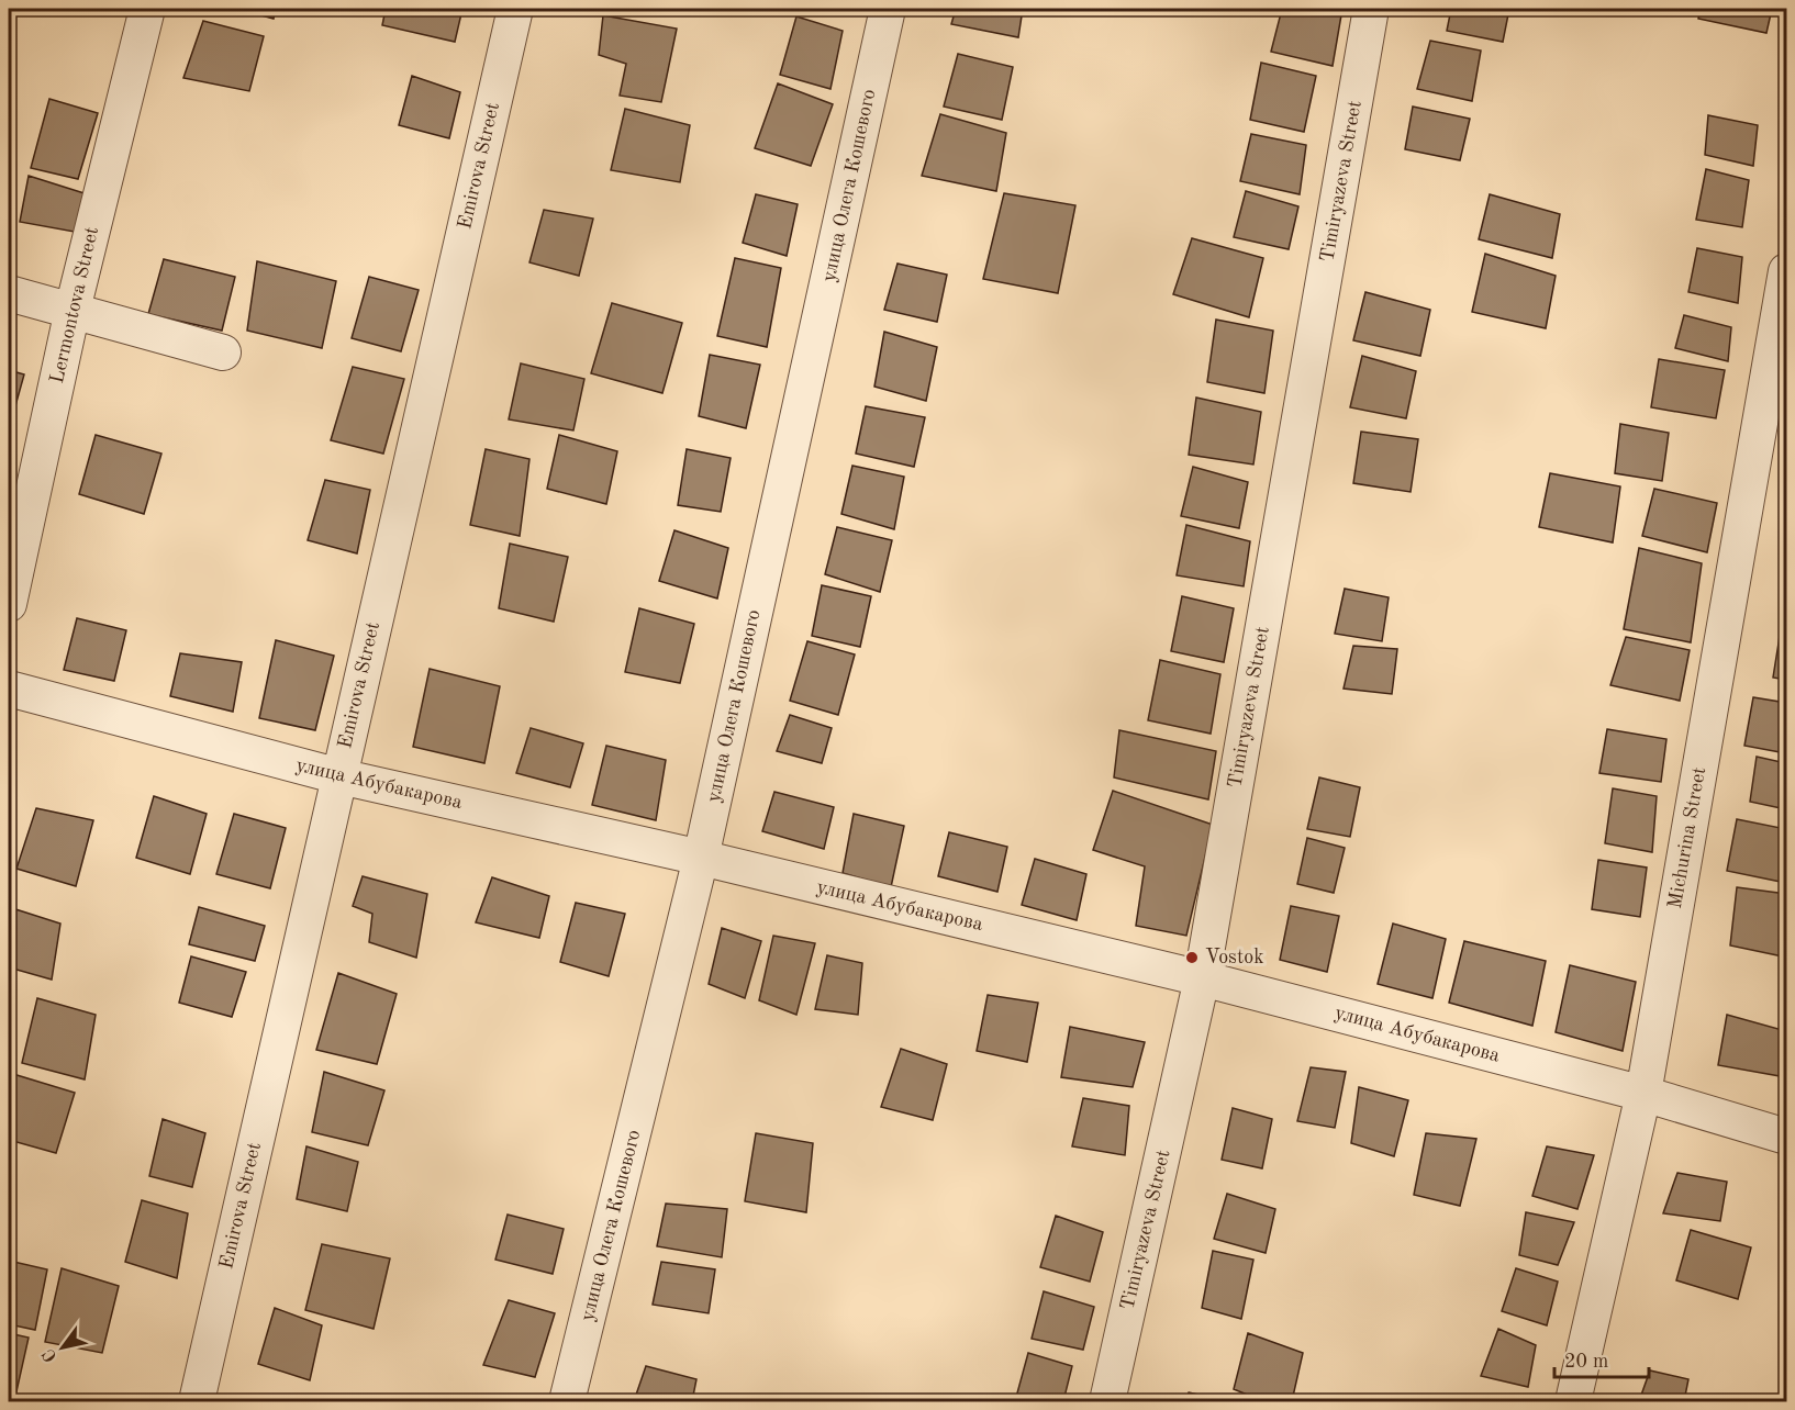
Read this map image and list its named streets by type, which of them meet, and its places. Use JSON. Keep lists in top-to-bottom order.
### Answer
{
  "streets": {
    "street": [
      "Emirova Street",
      "Timiryazeva Street",
      "улица Олега Кошевого",
      "Lermontova Street",
      "улица Абубакарова",
      "Michurina Street"
    ]
  },
  "crossings": [
    ["Emirova Street", "улица Абубакарова"],
    ["Timiryazeva Street", "улица Абубакарова"],
    ["улица Олега Кошевого", "улица Абубакарова"],
    ["улица Абубакарова", "Michurina Street"]
  ],
  "places": ["Vostok"],
  "scale_bar": "20 m",
  "north": "bottom left"
}
